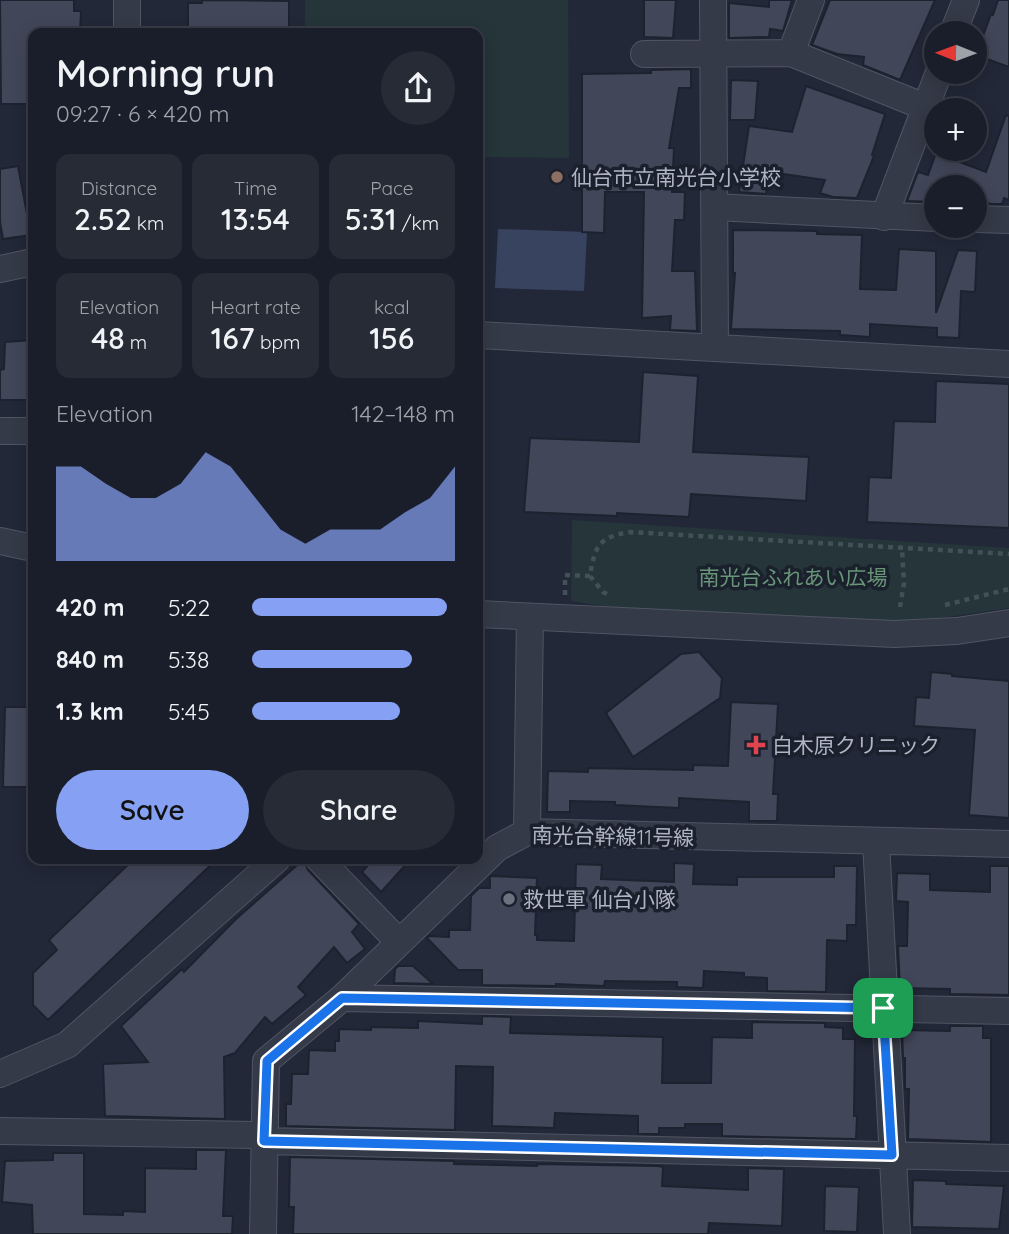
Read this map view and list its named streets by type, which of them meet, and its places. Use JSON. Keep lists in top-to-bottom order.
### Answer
{
  "streets": {
    "street": ["南光台幹線11号線"]
  },
  "parks": ["南光台ふれあい広場"],
  "places": {
    "other": ["仙台市立南光台小学校", "救世軍 仙台小隊"],
    "health": ["白木原クリニック"]
  },
  "north": "left",
  "page": {
    "map_buttons": ["+", "−"],
    "heading": ["Morning run", "09:27 · 6 × 420 m"],
    "stats": [
      ["Distance", "2.52 km"],
      ["Time", "13:54"],
      ["Pace", "5:31 /km"],
      ["Elevation", "48 m"],
      ["Heart rate", "167 bpm"],
      ["kcal", "156"]
    ],
    "chart": ["Elevation", "142–148 m"],
    "list": [
      {
        "name": "420 m",
        "note": "5:22"
      },
      {
        "name": "840 m",
        "note": "5:38"
      },
      {
        "name": "1.3 km",
        "note": "5:45"
      }
    ],
    "buttons": ["Save", "Share"]
  }
}
